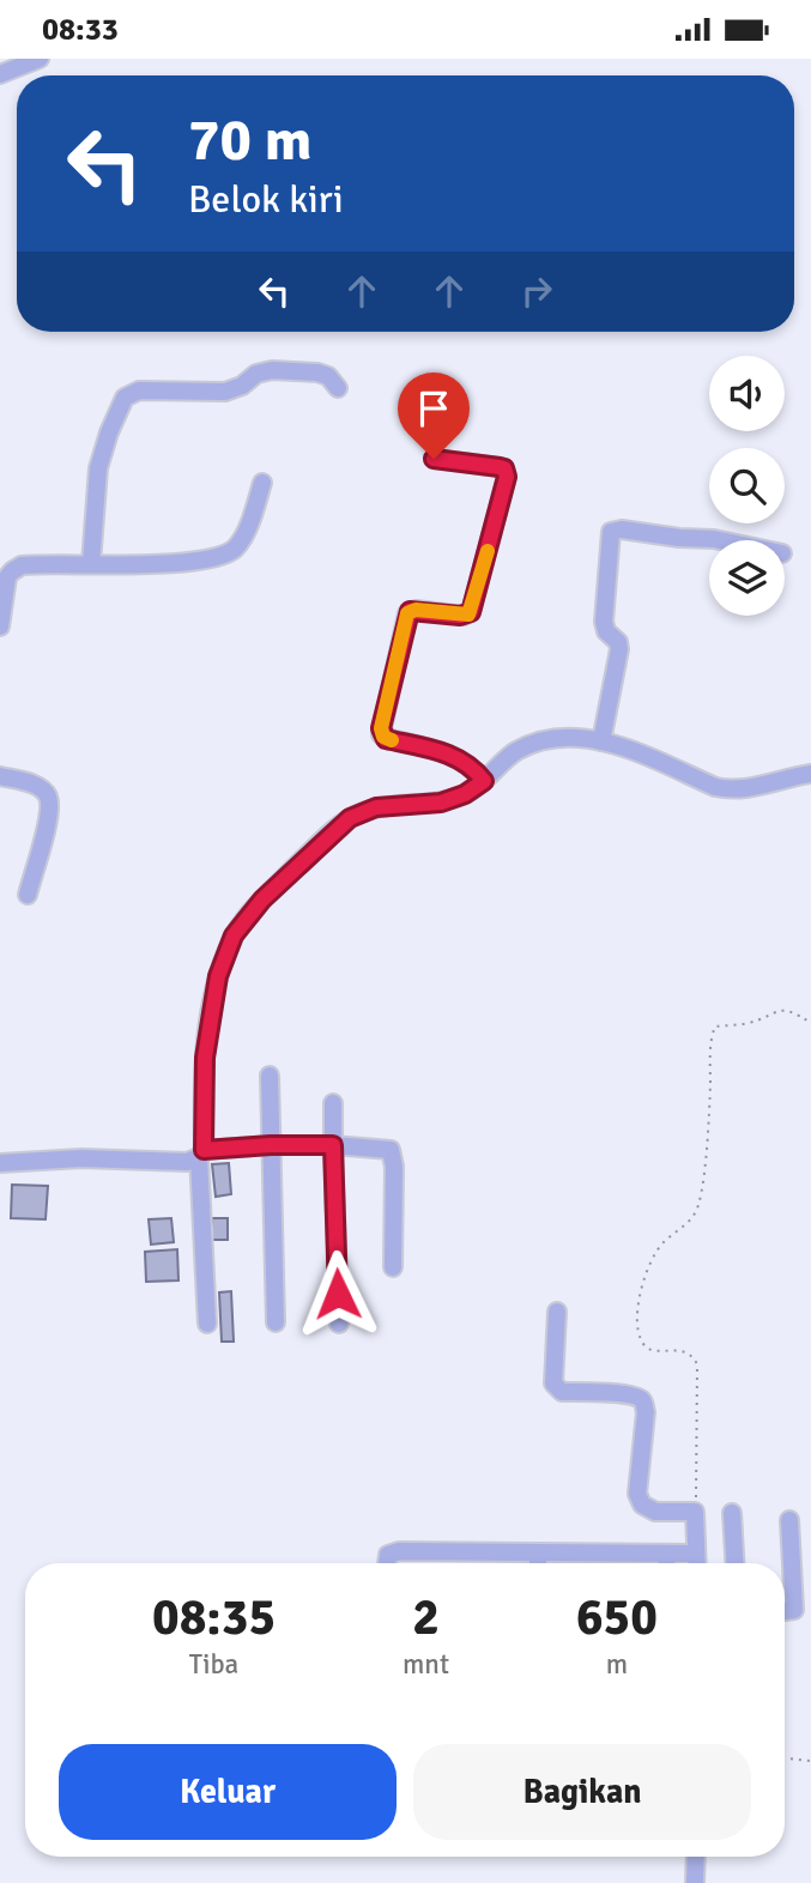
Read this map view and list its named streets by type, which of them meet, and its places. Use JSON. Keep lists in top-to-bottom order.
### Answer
{
  "page": {
    "status": "08:33",
    "turn": ["70 m", "Belok kiri"],
    "eta": [
      "08:35",
      "Tiba",
      "2",
      "mnt",
      "650",
      "m"
    ],
    "buttons": ["Keluar", "Bagikan"]
  }
}
